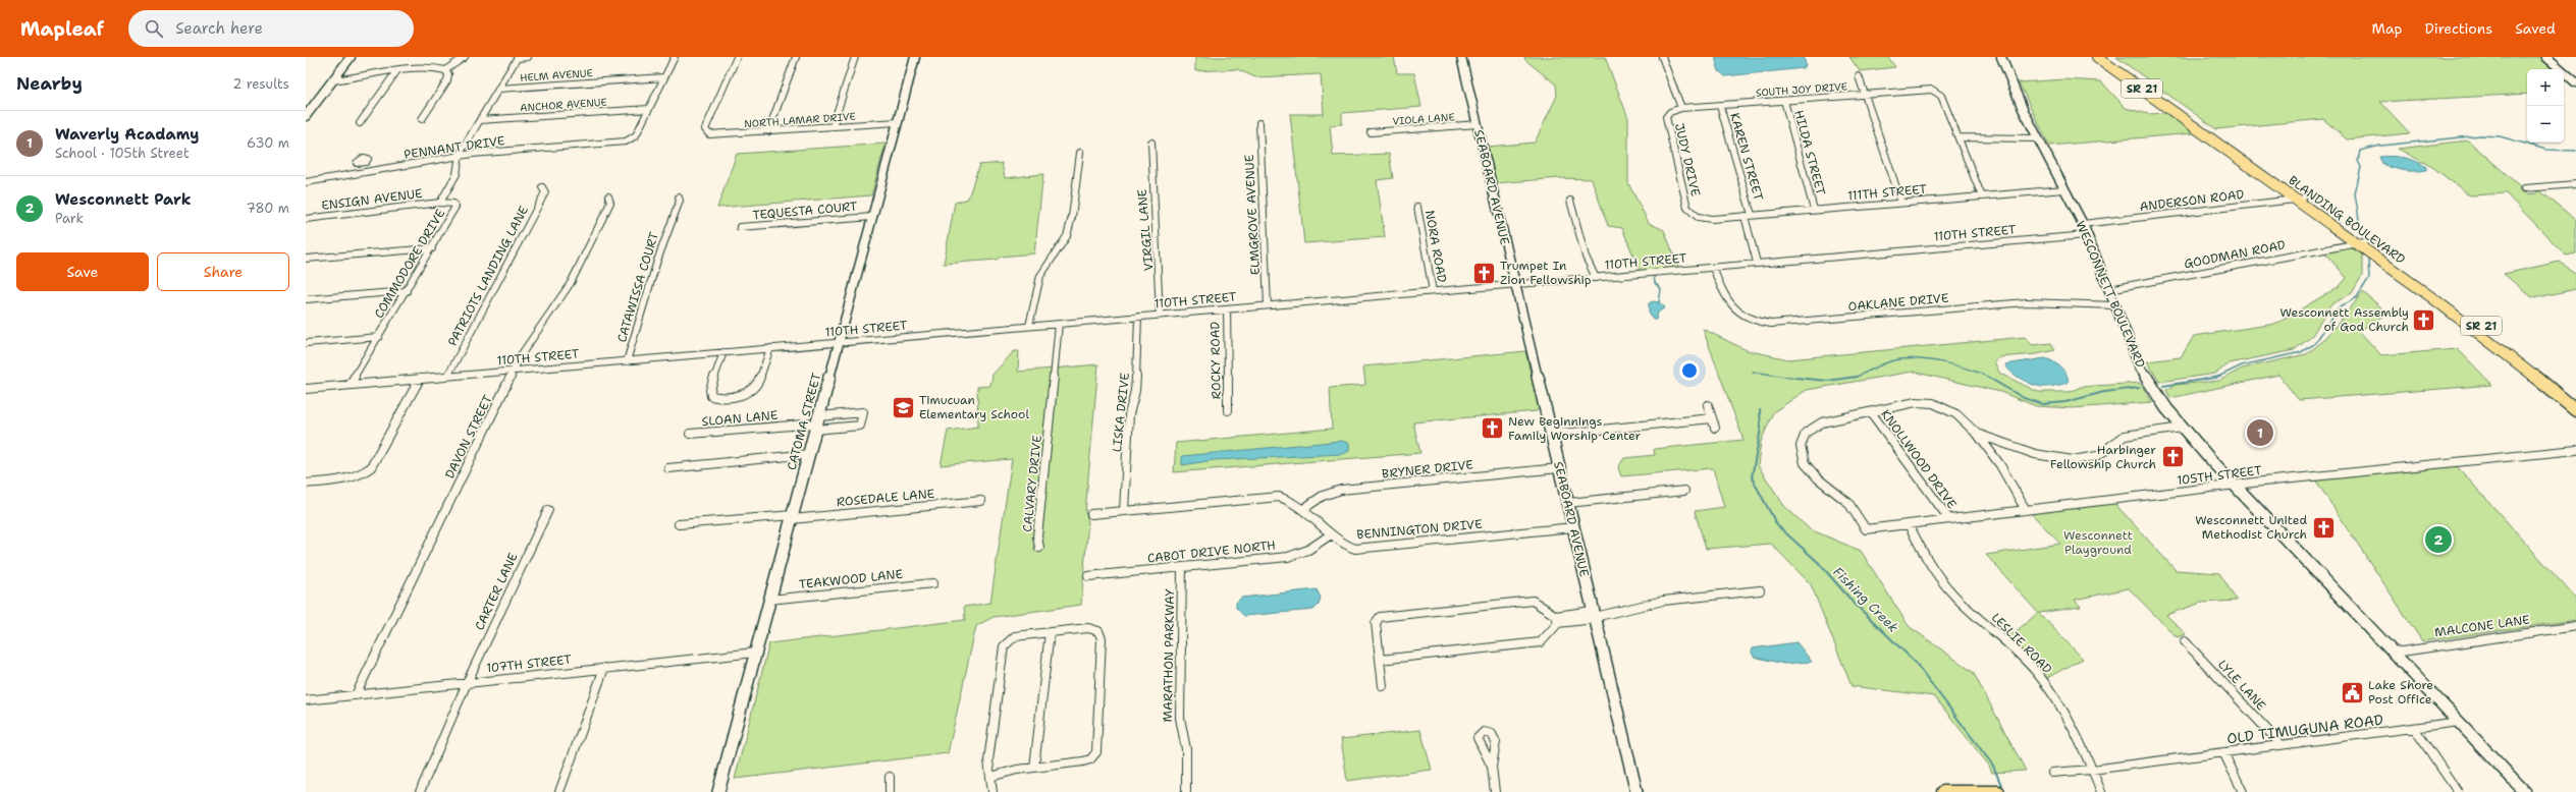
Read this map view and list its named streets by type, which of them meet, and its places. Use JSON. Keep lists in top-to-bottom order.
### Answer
{
  "streets": {
    "main road": ["SR 21", "BLANDING BOULEVARD"],
    "street": [
      "HELM AVENUE",
      "SOUTH JOY DRIVE",
      "ANCHOR AVENUE",
      "VIOLA LANE",
      "NORTH LAMAR DRIVE",
      "PENNANT DRIVE",
      "HILDA STREET",
      "KAREN STREET",
      "JUDY DRIVE",
      "SEABOARD AVENUE",
      "111TH STREET",
      "ENSIGN AVENUE",
      "ANDERSON ROAD",
      "TEQUESTA COURT",
      "ELMGROVE AVENUE",
      "VIRGIL LANE",
      "110TH STREET",
      "NORA ROAD",
      "GOODMAN ROAD",
      "COMMODORE DRIVE",
      "PATRIOTS LANDING LANE",
      "CATAWISSA COURT",
      "WESCONNETT BOULEVARD",
      "OAKLANE DRIVE",
      "ROCKY ROAD",
      "LISKA DRIVE",
      "SLOAN LANE",
      "CATOMA STREET",
      "DAVON STREET",
      "KNOLLWOOD DRIVE",
      "BRYNER DRIVE",
      "105TH STREET",
      "CALVARY DRIVE",
      "ROSEDALE LANE",
      "BENNINGTON DRIVE",
      "CABOT DRIVE NORTH",
      "TEAKWOOD LANE",
      "CARTER LANE",
      "MALCONE LANE",
      "LESLIE ROAD",
      "MARATHON PARKWAY",
      "107TH STREET",
      "LYLE LANE",
      "OLD TIMUGUNA ROAD"
    ]
  },
  "crossings": [
    ["HELM AVENUE", "COMMODORE DRIVE"],
    ["SOUTH JOY DRIVE", "HILDA STREET"],
    ["SOUTH JOY DRIVE", "KAREN STREET"],
    ["SOUTH JOY DRIVE", "JUDY DRIVE"],
    ["ANCHOR AVENUE", "PENNANT DRIVE"],
    ["ANCHOR AVENUE", "COMMODORE DRIVE"],
    ["VIOLA LANE", "SEABOARD AVENUE"],
    ["NORTH LAMAR DRIVE", "CATOMA STREET"],
    ["PENNANT DRIVE", "COMMODORE DRIVE"],
    ["HILDA STREET", "111TH STREET"],
    ["KAREN STREET", "111TH STREET"],
    ["KAREN STREET", "110TH STREET"],
    ["JUDY DRIVE", "111TH STREET"],
    ["SEABOARD AVENUE", "110TH STREET"],
    ["SEABOARD AVENUE", "BRYNER DRIVE"],
    ["SEABOARD AVENUE", "BENNINGTON DRIVE"],
    ["111TH STREET", "WESCONNETT BOULEVARD"],
    ["ENSIGN AVENUE", "COMMODORE DRIVE"],
    ["ANDERSON ROAD", "BLANDING BOULEVARD"],
    ["ANDERSON ROAD", "WESCONNETT BOULEVARD"],
    ["TEQUESTA COURT", "CATOMA STREET"],
    ["ELMGROVE AVENUE", "110TH STREET"],
    ["BLANDING BOULEVARD", "GOODMAN ROAD"],
    ["VIRGIL LANE", "110TH STREET"],
    ["110TH STREET", "NORA ROAD"],
    ["110TH STREET", "COMMODORE DRIVE"],
    ["110TH STREET", "PATRIOTS LANDING LANE"],
    ["110TH STREET", "CATAWISSA COURT"],
    ["110TH STREET", "WESCONNETT BOULEVARD"],
    ["110TH STREET", "OAKLANE DRIVE"],
    ["110TH STREET", "ROCKY ROAD"],
    ["110TH STREET", "LISKA DRIVE"],
    ["110TH STREET", "CATOMA STREET"],
    ["110TH STREET", "DAVON STREET"],
    ["110TH STREET", "CALVARY DRIVE"],
    ["GOODMAN ROAD", "WESCONNETT BOULEVARD"],
    ["WESCONNETT BOULEVARD", "OAKLANE DRIVE"],
    ["WESCONNETT BOULEVARD", "105TH STREET"],
    ["WESCONNETT BOULEVARD", "MALCONE LANE"],
    ["WESCONNETT BOULEVARD", "OLD TIMUGUNA ROAD"],
    ["LISKA DRIVE", "BENNINGTON DRIVE"],
    ["SLOAN LANE", "CATOMA STREET"],
    ["CATOMA STREET", "ROSEDALE LANE"],
    ["CATOMA STREET", "TEAKWOOD LANE"],
    ["CATOMA STREET", "107TH STREET"],
    ["DAVON STREET", "107TH STREET"],
    ["KNOLLWOOD DRIVE", "105TH STREET"],
    ["BRYNER DRIVE", "BENNINGTON DRIVE"],
    ["105TH STREET", "LESLIE ROAD"],
    ["BENNINGTON DRIVE", "CABOT DRIVE NORTH"],
    ["CABOT DRIVE NORTH", "MARATHON PARKWAY"],
    ["CARTER LANE", "107TH STREET"],
    ["LESLIE ROAD", "OLD TIMUGUNA ROAD"],
    ["LYLE LANE", "OLD TIMUGUNA ROAD"]
  ],
  "water": ["Fishing Creek"],
  "parks": ["Wesconnett Playground"],
  "places": {
    "church": [
      "Trumpet In Zion Fellowship",
      "Wesconnett Assembly of God Church",
      "New Beginnings Family Worship Center",
      "Harbinger Fellowship Church",
      "Wesconnett United Methodist Church"
    ],
    "school or university": ["Timucuan Elementary School"],
    "public building": ["Lake Shore Post Office"]
  },
  "page": {
    "header": "Mapleaf",
    "search": "Search here",
    "nav": ["Map", "Directions", "Saved"],
    "heading": ["Nearby", "2 results"],
    "map_buttons": ["+", "−"],
    "list": [
      {
        "mark": "1",
        "name": "Waverly Acadamy",
        "note": "School · 105th Street",
        "value": "630 m"
      },
      {
        "mark": "2",
        "name": "Wesconnett Park",
        "note": "Park",
        "value": "780 m"
      }
    ],
    "buttons": ["Save", "Share"],
    "pins": ["1", "2"]
  }
}
